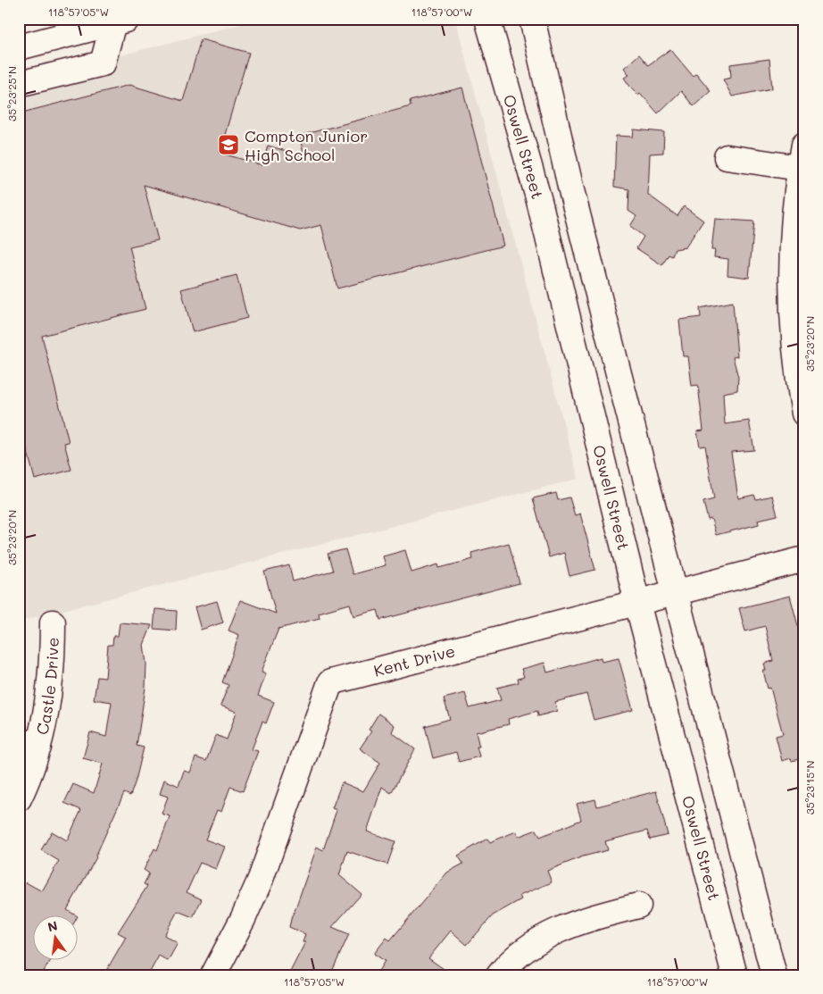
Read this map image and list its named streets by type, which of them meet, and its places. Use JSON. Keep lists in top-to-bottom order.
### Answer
{
  "streets": {
    "main road": ["Oswell Street", "Kent Drive", "Castle Drive"]
  },
  "crossings": [
    ["Oswell Street", "Kent Drive"]
  ],
  "places": {
    "school or university": ["Compton Junior High School"]
  },
  "north": "top",
  "coordinates": [
    "118°57'05\"W",
    "118°57'00\"W",
    "35°23'25\"N",
    "35°23'20\"N",
    "35°23'15\"N"
  ]
}
